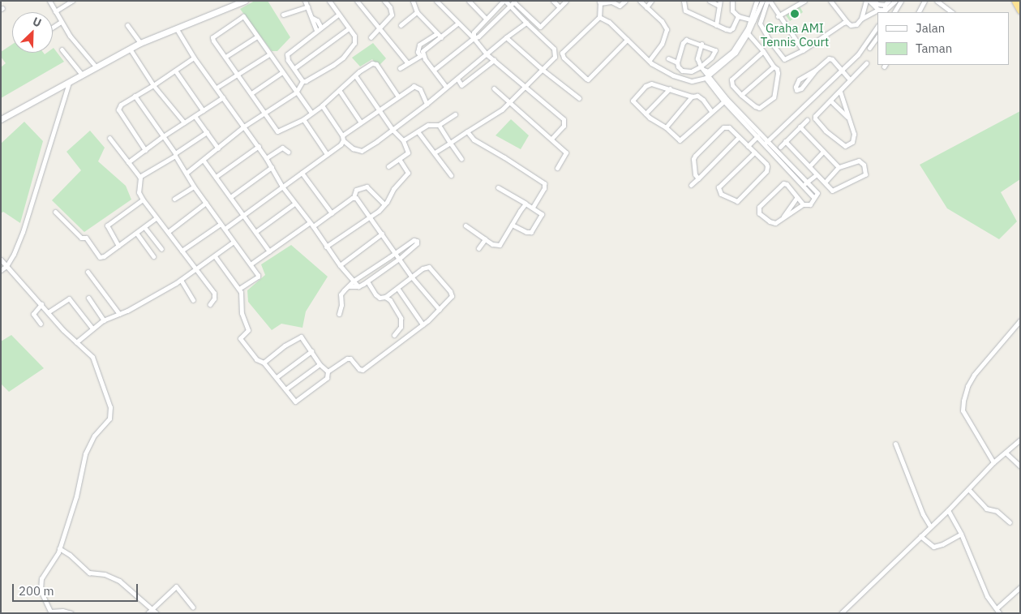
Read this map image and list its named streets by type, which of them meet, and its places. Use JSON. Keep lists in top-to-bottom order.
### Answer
{
  "places": ["Graha AMI Tennis Court"],
  "legend": ["Jalan", "Taman"],
  "scale_bar": "200 m",
  "north": "top right"
}
